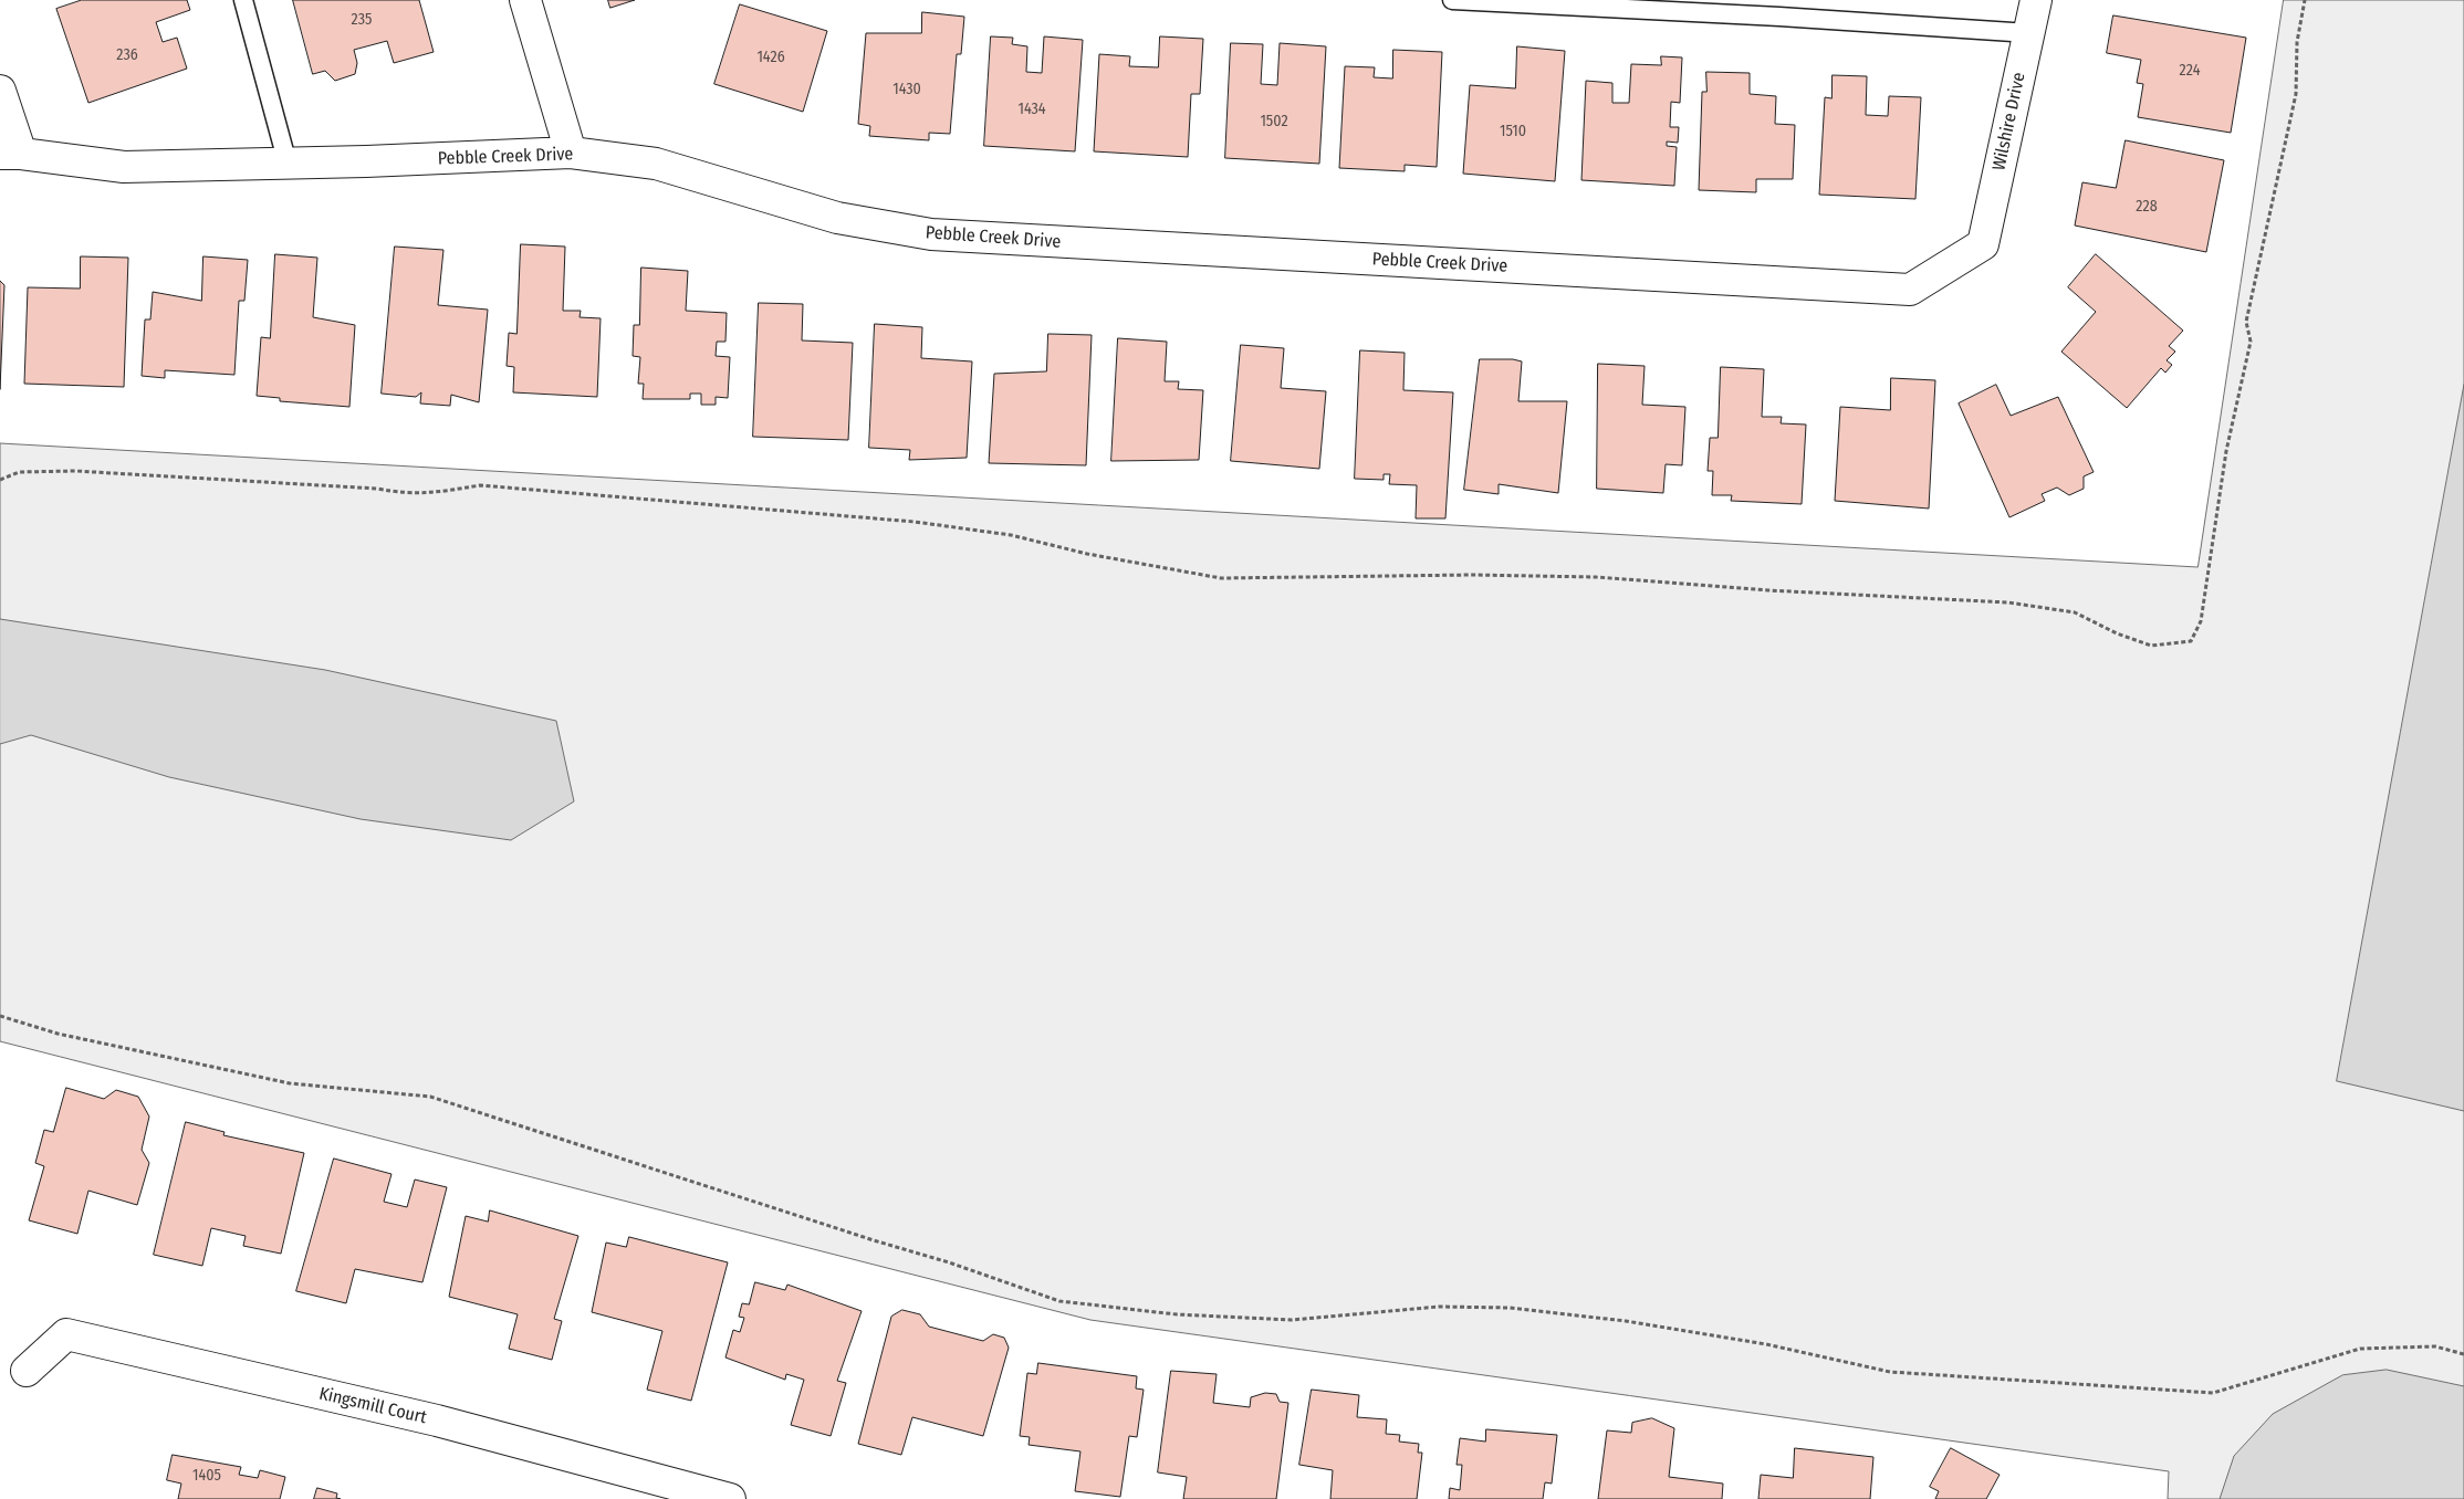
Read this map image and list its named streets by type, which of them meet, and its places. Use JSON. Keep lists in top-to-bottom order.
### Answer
{
  "streets": {
    "street": ["Wilshire Drive", "Pebble Creek Drive", "Kingsmill Court"]
  },
  "crossings": [
    ["Wilshire Drive", "Pebble Creek Drive"]
  ],
  "house_numbers": [
    "235",
    "236",
    "1426",
    "224",
    "1430",
    "1434",
    "1502",
    "1510",
    "228",
    "1405"
  ]
}
